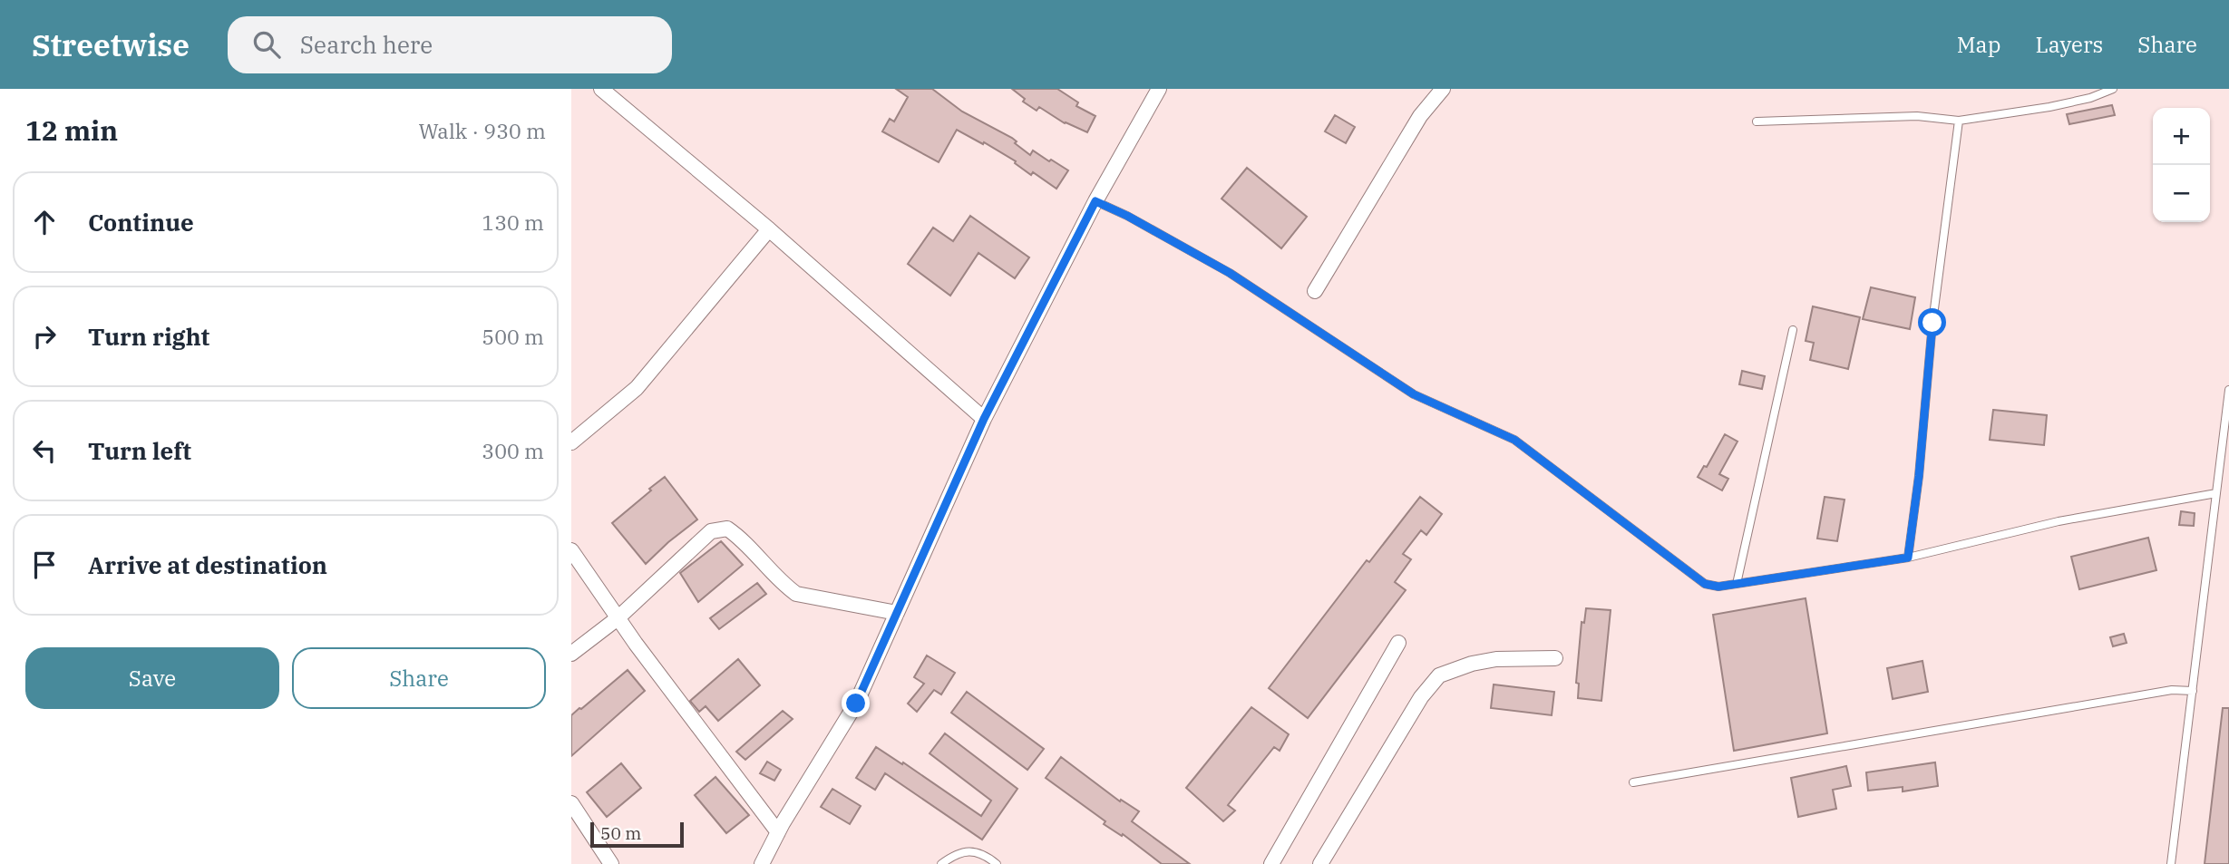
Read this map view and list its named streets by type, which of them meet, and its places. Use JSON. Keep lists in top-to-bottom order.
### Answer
{
  "scale_bar": "50 m",
  "page": {
    "header": "Streetwise",
    "search": "Search here",
    "nav": ["Map", "Layers", "Share"],
    "heading": ["12 min", "Walk · 930 m"],
    "map_buttons": ["+", "−"],
    "list": [
      ["Continue", "130 m"],
      ["Turn right", "500 m"],
      ["Turn left", "300 m"],
      "Arrive at destination"
    ],
    "buttons": ["Save", "Share"],
    "scale": "50 m"
  }
}
